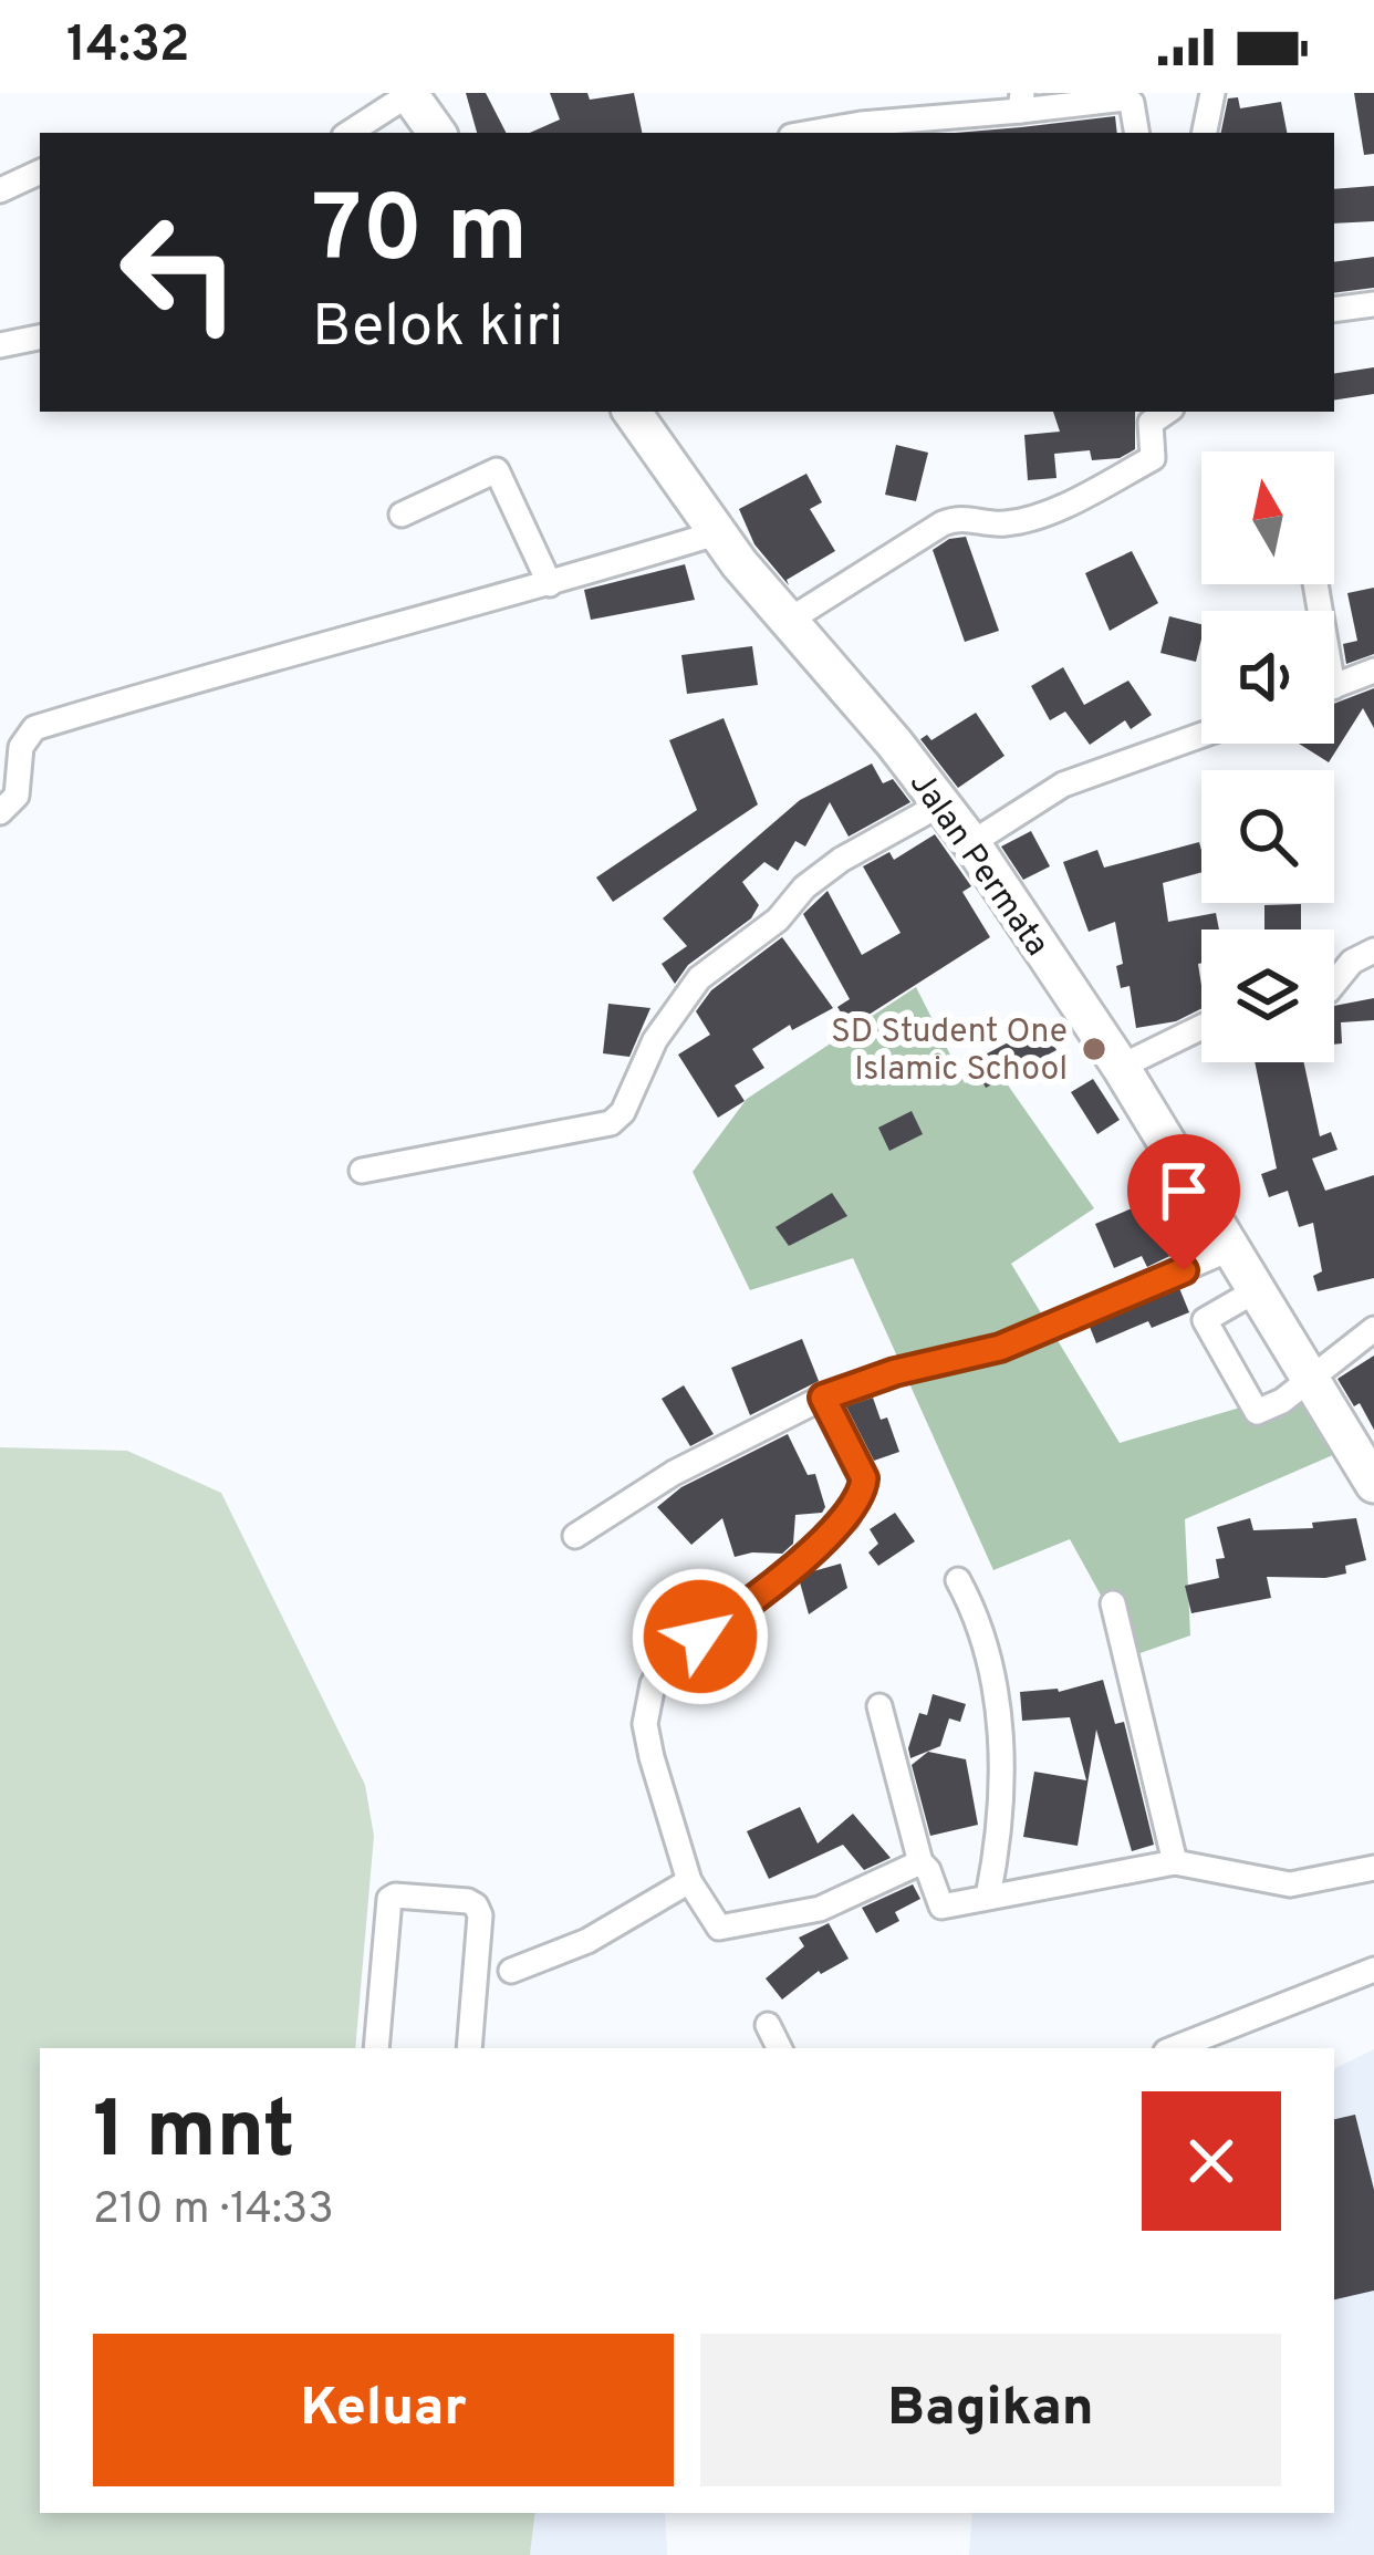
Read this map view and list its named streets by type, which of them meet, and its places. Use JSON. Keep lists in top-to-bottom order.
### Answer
{
  "streets": {
    "main road": ["Jalan Permata"]
  },
  "places": ["SD Student One Islamic School"],
  "north": "top",
  "page": {
    "status": "14:32",
    "turn": ["70 m", "Belok kiri"],
    "heading": ["1 mnt", "210 m · 14:33"],
    "buttons": ["Keluar", "Bagikan"]
  }
}
